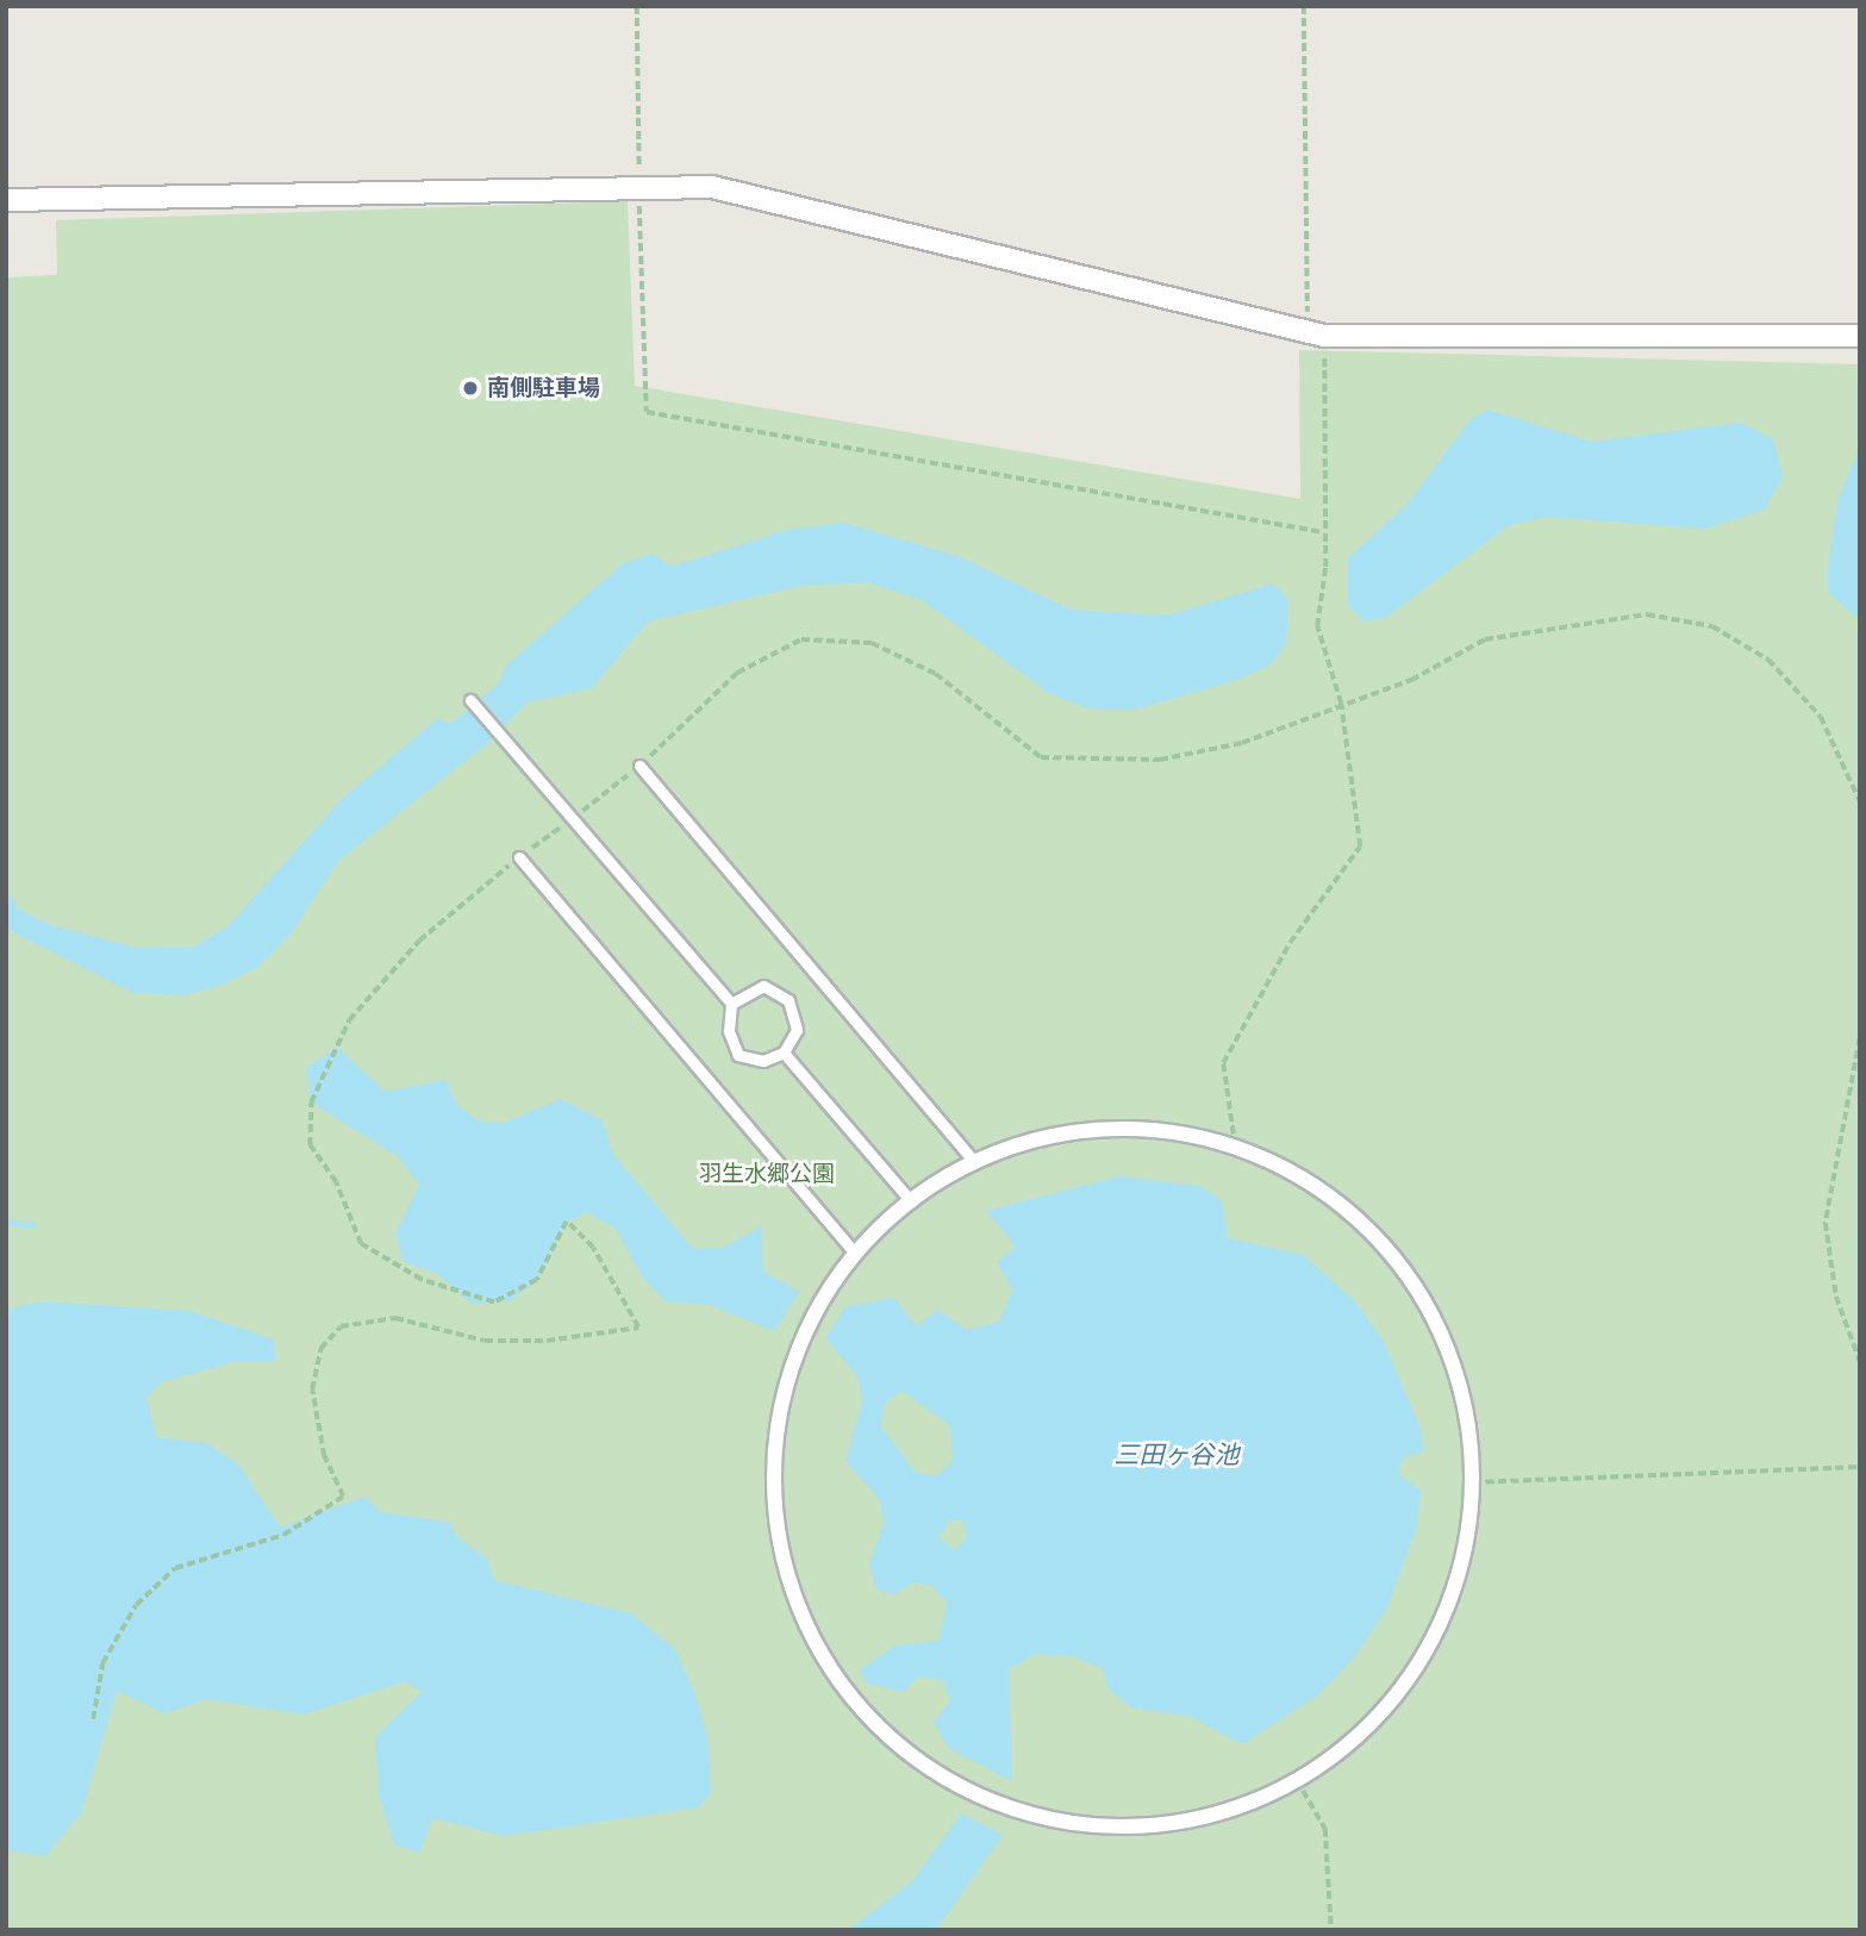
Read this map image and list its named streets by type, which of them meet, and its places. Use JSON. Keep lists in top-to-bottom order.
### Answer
{
  "water": ["三田ヶ谷池"],
  "parks": ["羽生水郷公園"],
  "places": ["南側駐車場"]
}
